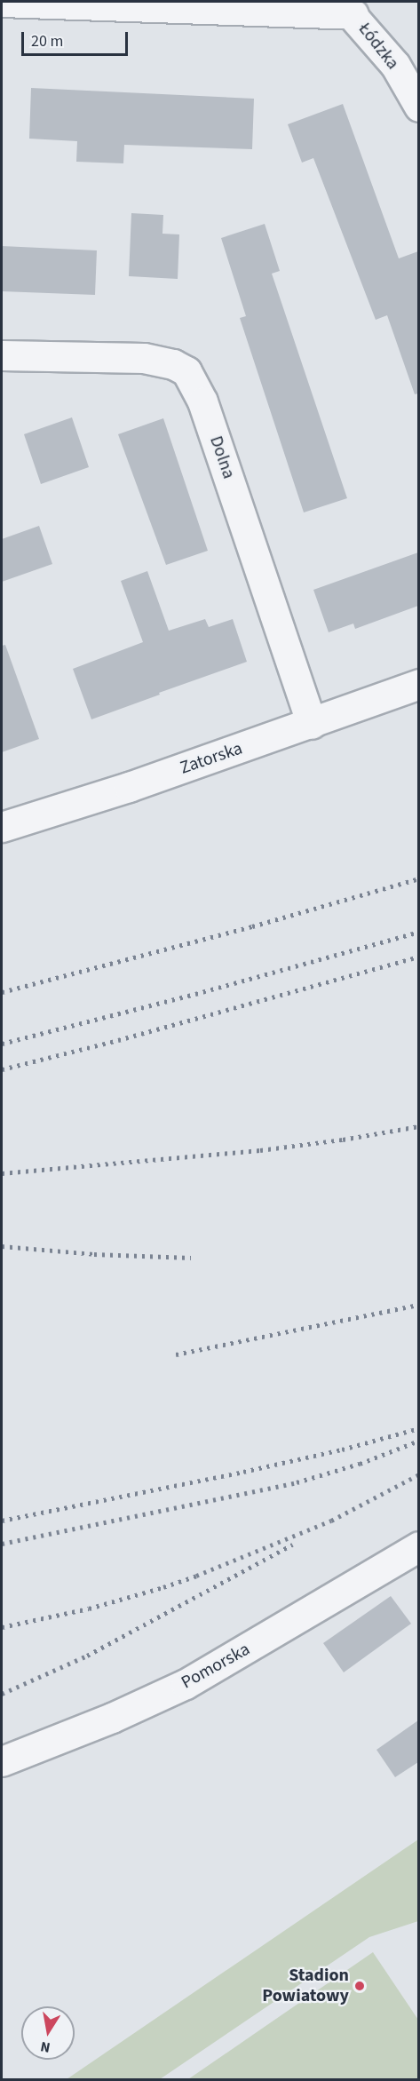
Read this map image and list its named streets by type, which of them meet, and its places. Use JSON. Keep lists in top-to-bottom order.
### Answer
{
  "streets": {
    "street": [
      "Łódzka",
      "Dolna",
      "Zatorska",
      "Pomorska"
    ]
  },
  "crossings": [
    ["Dolna", "Zatorska"]
  ],
  "places": ["Stadion Powiatowy"],
  "scale_bar": "20 m",
  "north": "bottom"
}
